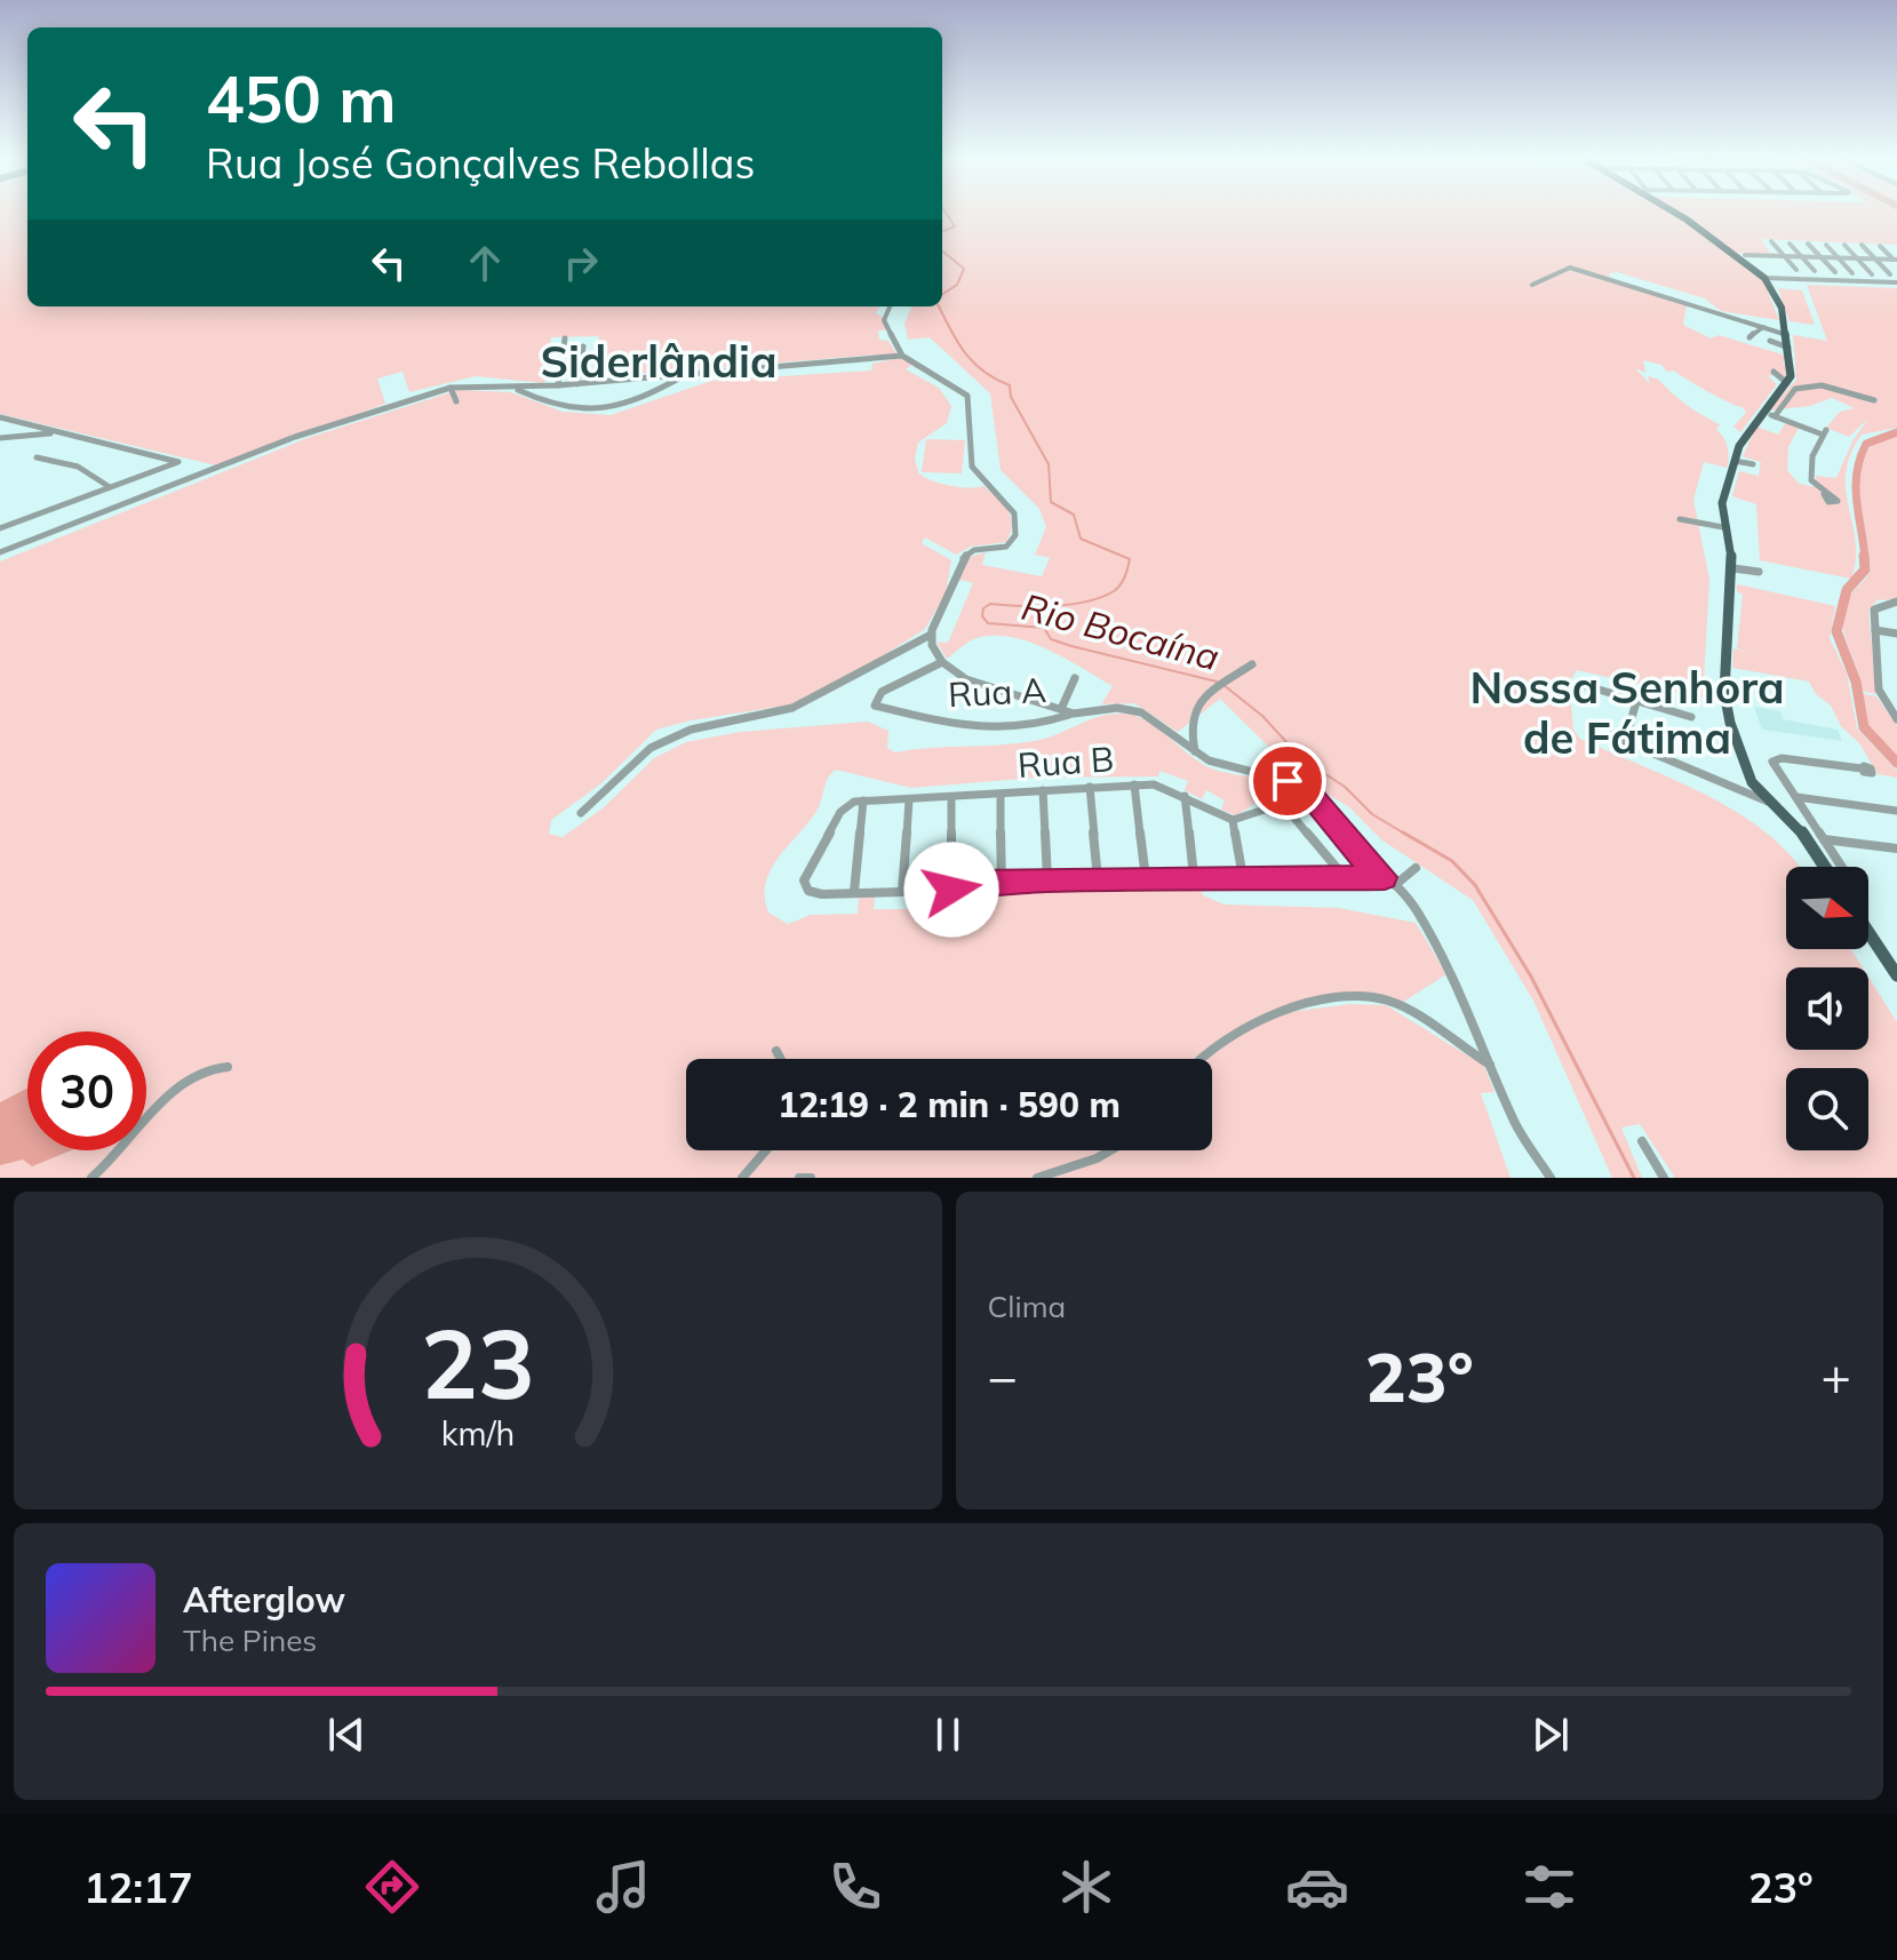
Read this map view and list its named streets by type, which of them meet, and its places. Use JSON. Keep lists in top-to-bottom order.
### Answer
{
  "streets": {
    "street": ["Rua A", "Rua B"]
  },
  "districts": ["Siderlândia", "Nossa Senhora de Fátima"],
  "water": ["Rio Bocaína"],
  "north": "right",
  "page": {
    "turn": ["450 m", "Rua José Gonçalves Rebollas"],
    "limit": "30",
    "trip": "12:19 · 2 min · 590 m",
    "tile": "Clima",
    "heat": ["−", "23°", "+"],
    "song": ["Afterglow", "The Pines"],
    "tabs": ["12:17", "23°"],
    "gauge": ["23", "km/h"]
  }
}
